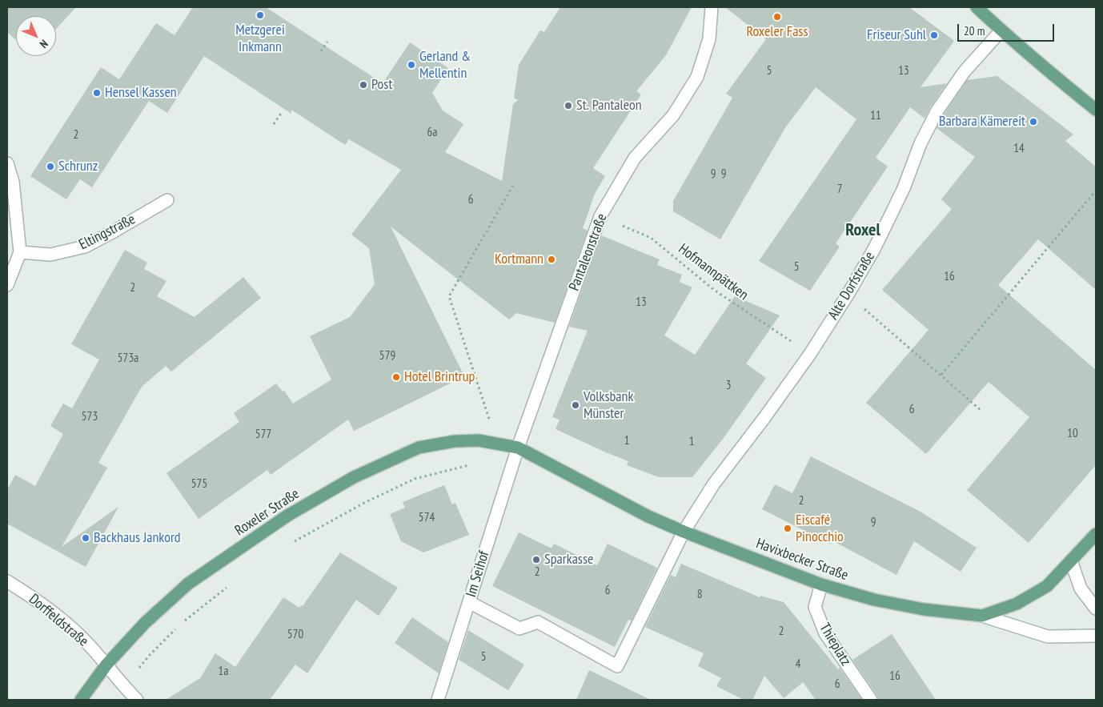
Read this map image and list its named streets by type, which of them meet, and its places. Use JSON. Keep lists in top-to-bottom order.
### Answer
{
  "streets": {
    "main road": ["Roxeler Straße", "Havixbecker Straße"],
    "street": [
      "Eltingstraße",
      "Pantaleonstraße",
      "Alte Dorfstraße",
      "Im Seihof",
      "Dorffeldstraße",
      "Thieplatz"
    ],
    "path": ["Hofmannpättken"]
  },
  "crossings": [
    ["Pantaleonstraße", "Hofmannpättken"],
    ["Pantaleonstraße", "Roxeler Straße"],
    ["Pantaleonstraße", "Havixbecker Straße"],
    ["Pantaleonstraße", "Im Seihof"],
    ["Hofmannpättken", "Alte Dorfstraße"],
    ["Alte Dorfstraße", "Havixbecker Straße"],
    ["Alte Dorfstraße", "Im Seihof"],
    ["Roxeler Straße", "Havixbecker Straße"],
    ["Roxeler Straße", "Im Seihof"],
    ["Roxeler Straße", "Dorffeldstraße"],
    ["Havixbecker Straße", "Im Seihof"],
    ["Havixbecker Straße", "Thieplatz"]
  ],
  "districts": ["Roxel"],
  "places": [
    "Metzgerei Inkmann",
    "Roxeler Fass",
    "Friseur Suhl",
    "Gerland & Mellentin",
    "Post",
    "Hensel Kassen",
    "St. Pantaleon",
    "Barbara Kämereit",
    "Schrunz",
    "Kortmann",
    "Hotel Brintrup",
    "Volksbank Münster",
    "Eiscafé Pinocchio",
    "Backhaus Jankord",
    "Sparkasse"
  ],
  "house_numbers": [
    "5",
    "13",
    "11",
    "6a",
    "2",
    "14",
    "9",
    "9",
    "7",
    "6",
    "5",
    "16",
    "2",
    "13",
    "579",
    "573a",
    "3",
    "6",
    "573",
    "10",
    "577",
    "1",
    "1",
    "575",
    "2",
    "574",
    "9",
    "2",
    "6",
    "8",
    "2",
    "570",
    "5",
    "4",
    "1a",
    "16",
    "6"
  ],
  "scale_bar": "20 m",
  "north": "bottom right"
}
